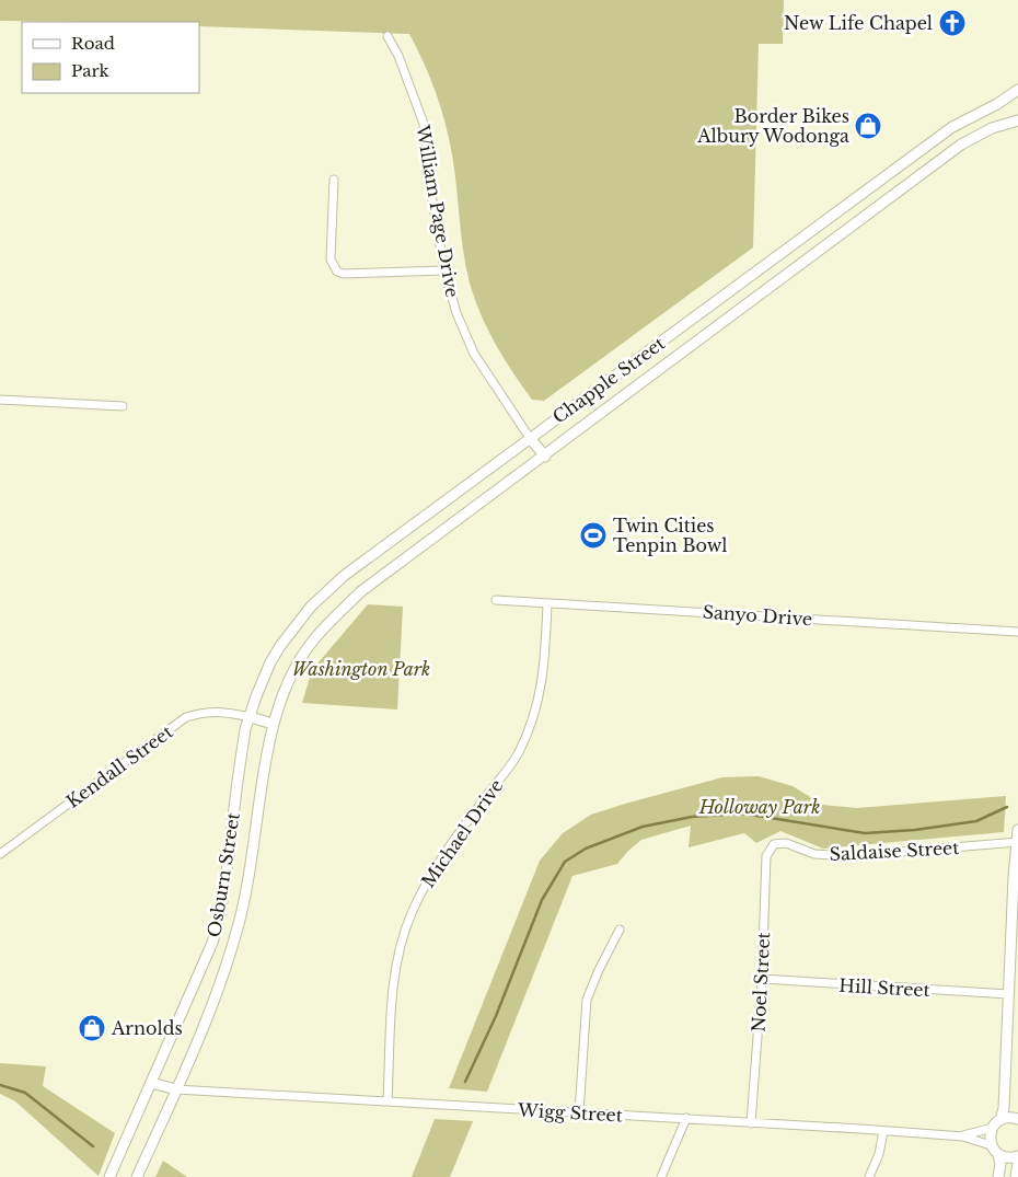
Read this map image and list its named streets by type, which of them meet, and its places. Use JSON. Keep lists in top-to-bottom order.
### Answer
{
  "streets": {
    "street": [
      "William Page Drive",
      "Chapple Street",
      "Sanyo Drive",
      "Kendall Street",
      "Michael Drive",
      "Saldaise Street",
      "Osburn Street",
      "Noel Street",
      "Hill Street",
      "Wigg Street"
    ]
  },
  "crossings": [
    ["William Page Drive", "Chapple Street"],
    ["Chapple Street", "Kendall Street"],
    ["Chapple Street", "Osburn Street"],
    ["Sanyo Drive", "Michael Drive"],
    ["Kendall Street", "Osburn Street"],
    ["Michael Drive", "Wigg Street"],
    ["Saldaise Street", "Noel Street"],
    ["Osburn Street", "Wigg Street"],
    ["Noel Street", "Hill Street"],
    ["Noel Street", "Wigg Street"]
  ],
  "parks": ["Washington Park", "Holloway Park"],
  "places": {
    "church": ["New Life Chapel"],
    "shop": ["Border Bikes Albury Wodonga", "Arnolds"],
    "sports": ["Twin Cities Tenpin Bowl"]
  },
  "legend": ["Road", "Park"]
}
